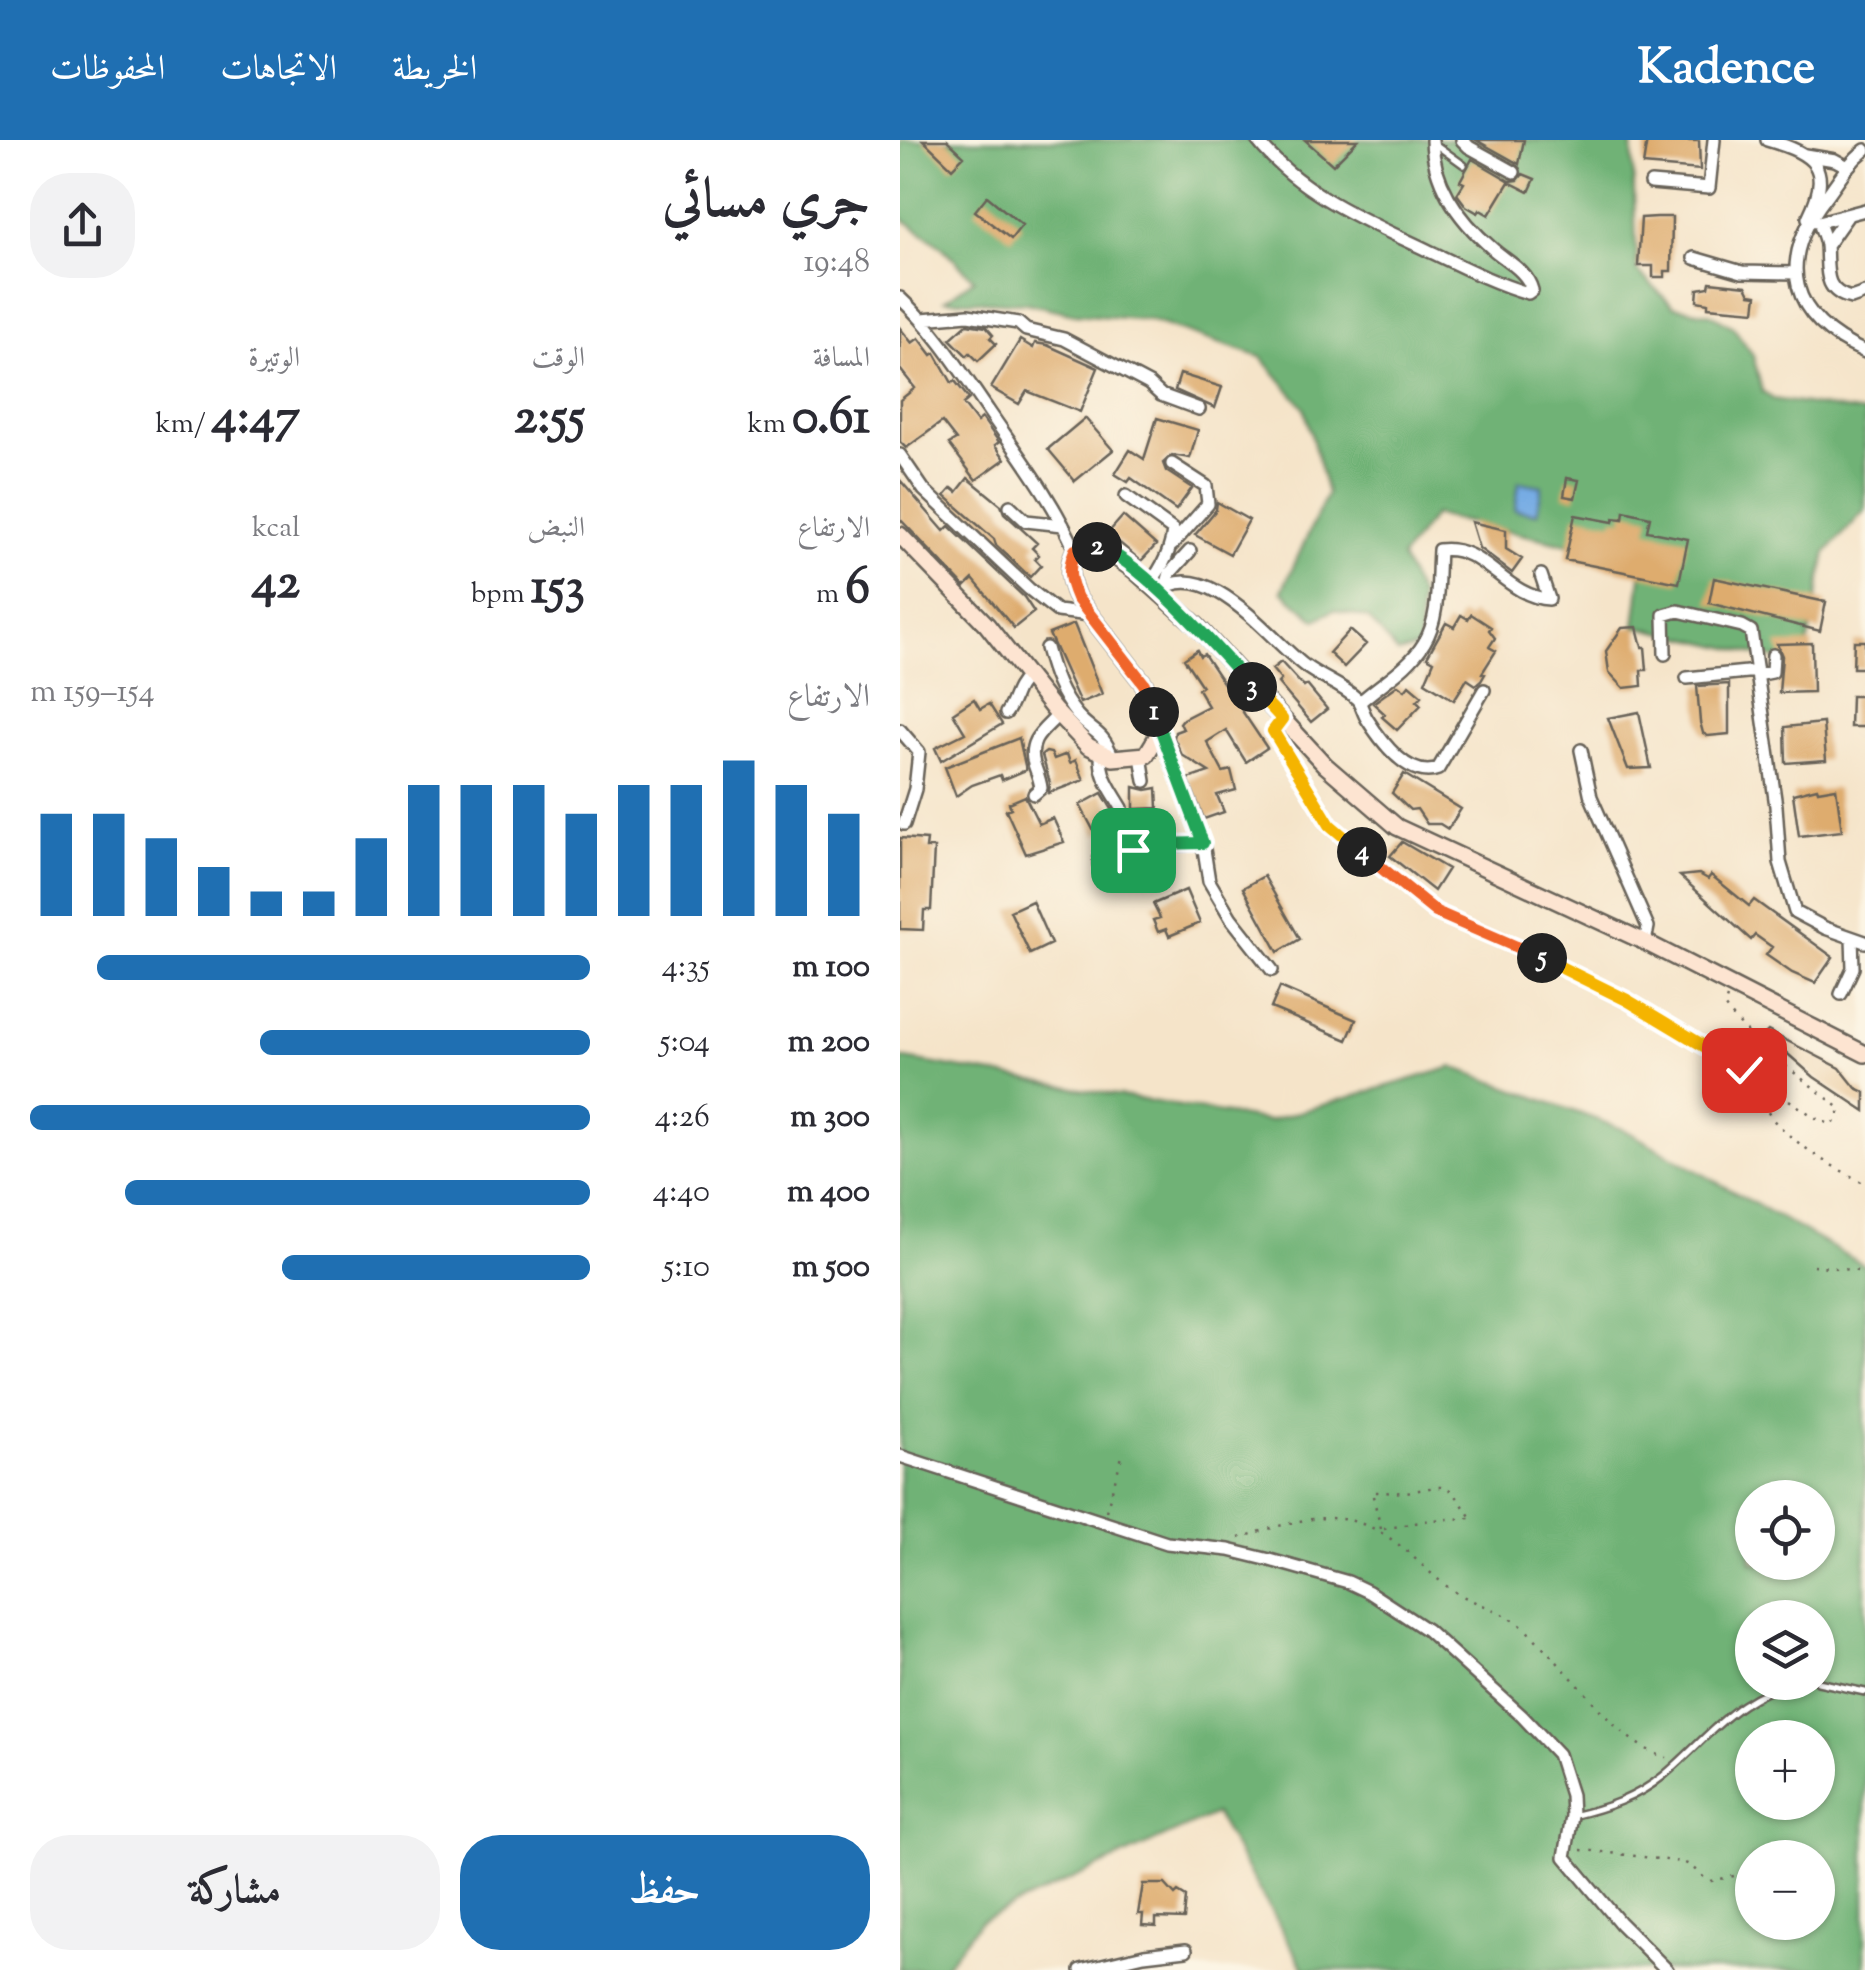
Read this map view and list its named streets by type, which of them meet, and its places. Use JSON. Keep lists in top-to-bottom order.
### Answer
{
  "page": {
    "header": "Kadence",
    "nav": ["الخريطة", "الاتجاهات", "المحفوظات"],
    "heading": ["جري مسائي", "19:48"],
    "stats": [
      ["المسافة", "0.61 km"],
      ["الوقت", "2:55"],
      ["الوتيرة", "4:47 /km"],
      ["الارتفاع", "6 m"],
      ["النبض", "153 bpm"],
      ["kcal", "42"]
    ],
    "pins": [
      "2",
      "3",
      "1",
      "4",
      "5"
    ],
    "chart": ["الارتفاع", "154–159 m"],
    "list": [
      {
        "name": "100 m",
        "note": "4:35"
      },
      {
        "name": "200 m",
        "note": "5:04"
      },
      {
        "name": "300 m",
        "note": "4:26"
      },
      {
        "name": "400 m",
        "note": "4:40"
      },
      {
        "name": "500 m",
        "note": "5:10"
      }
    ],
    "map_buttons": ["+", "−"],
    "buttons": ["حفظ", "مشاركة"]
  }
}
